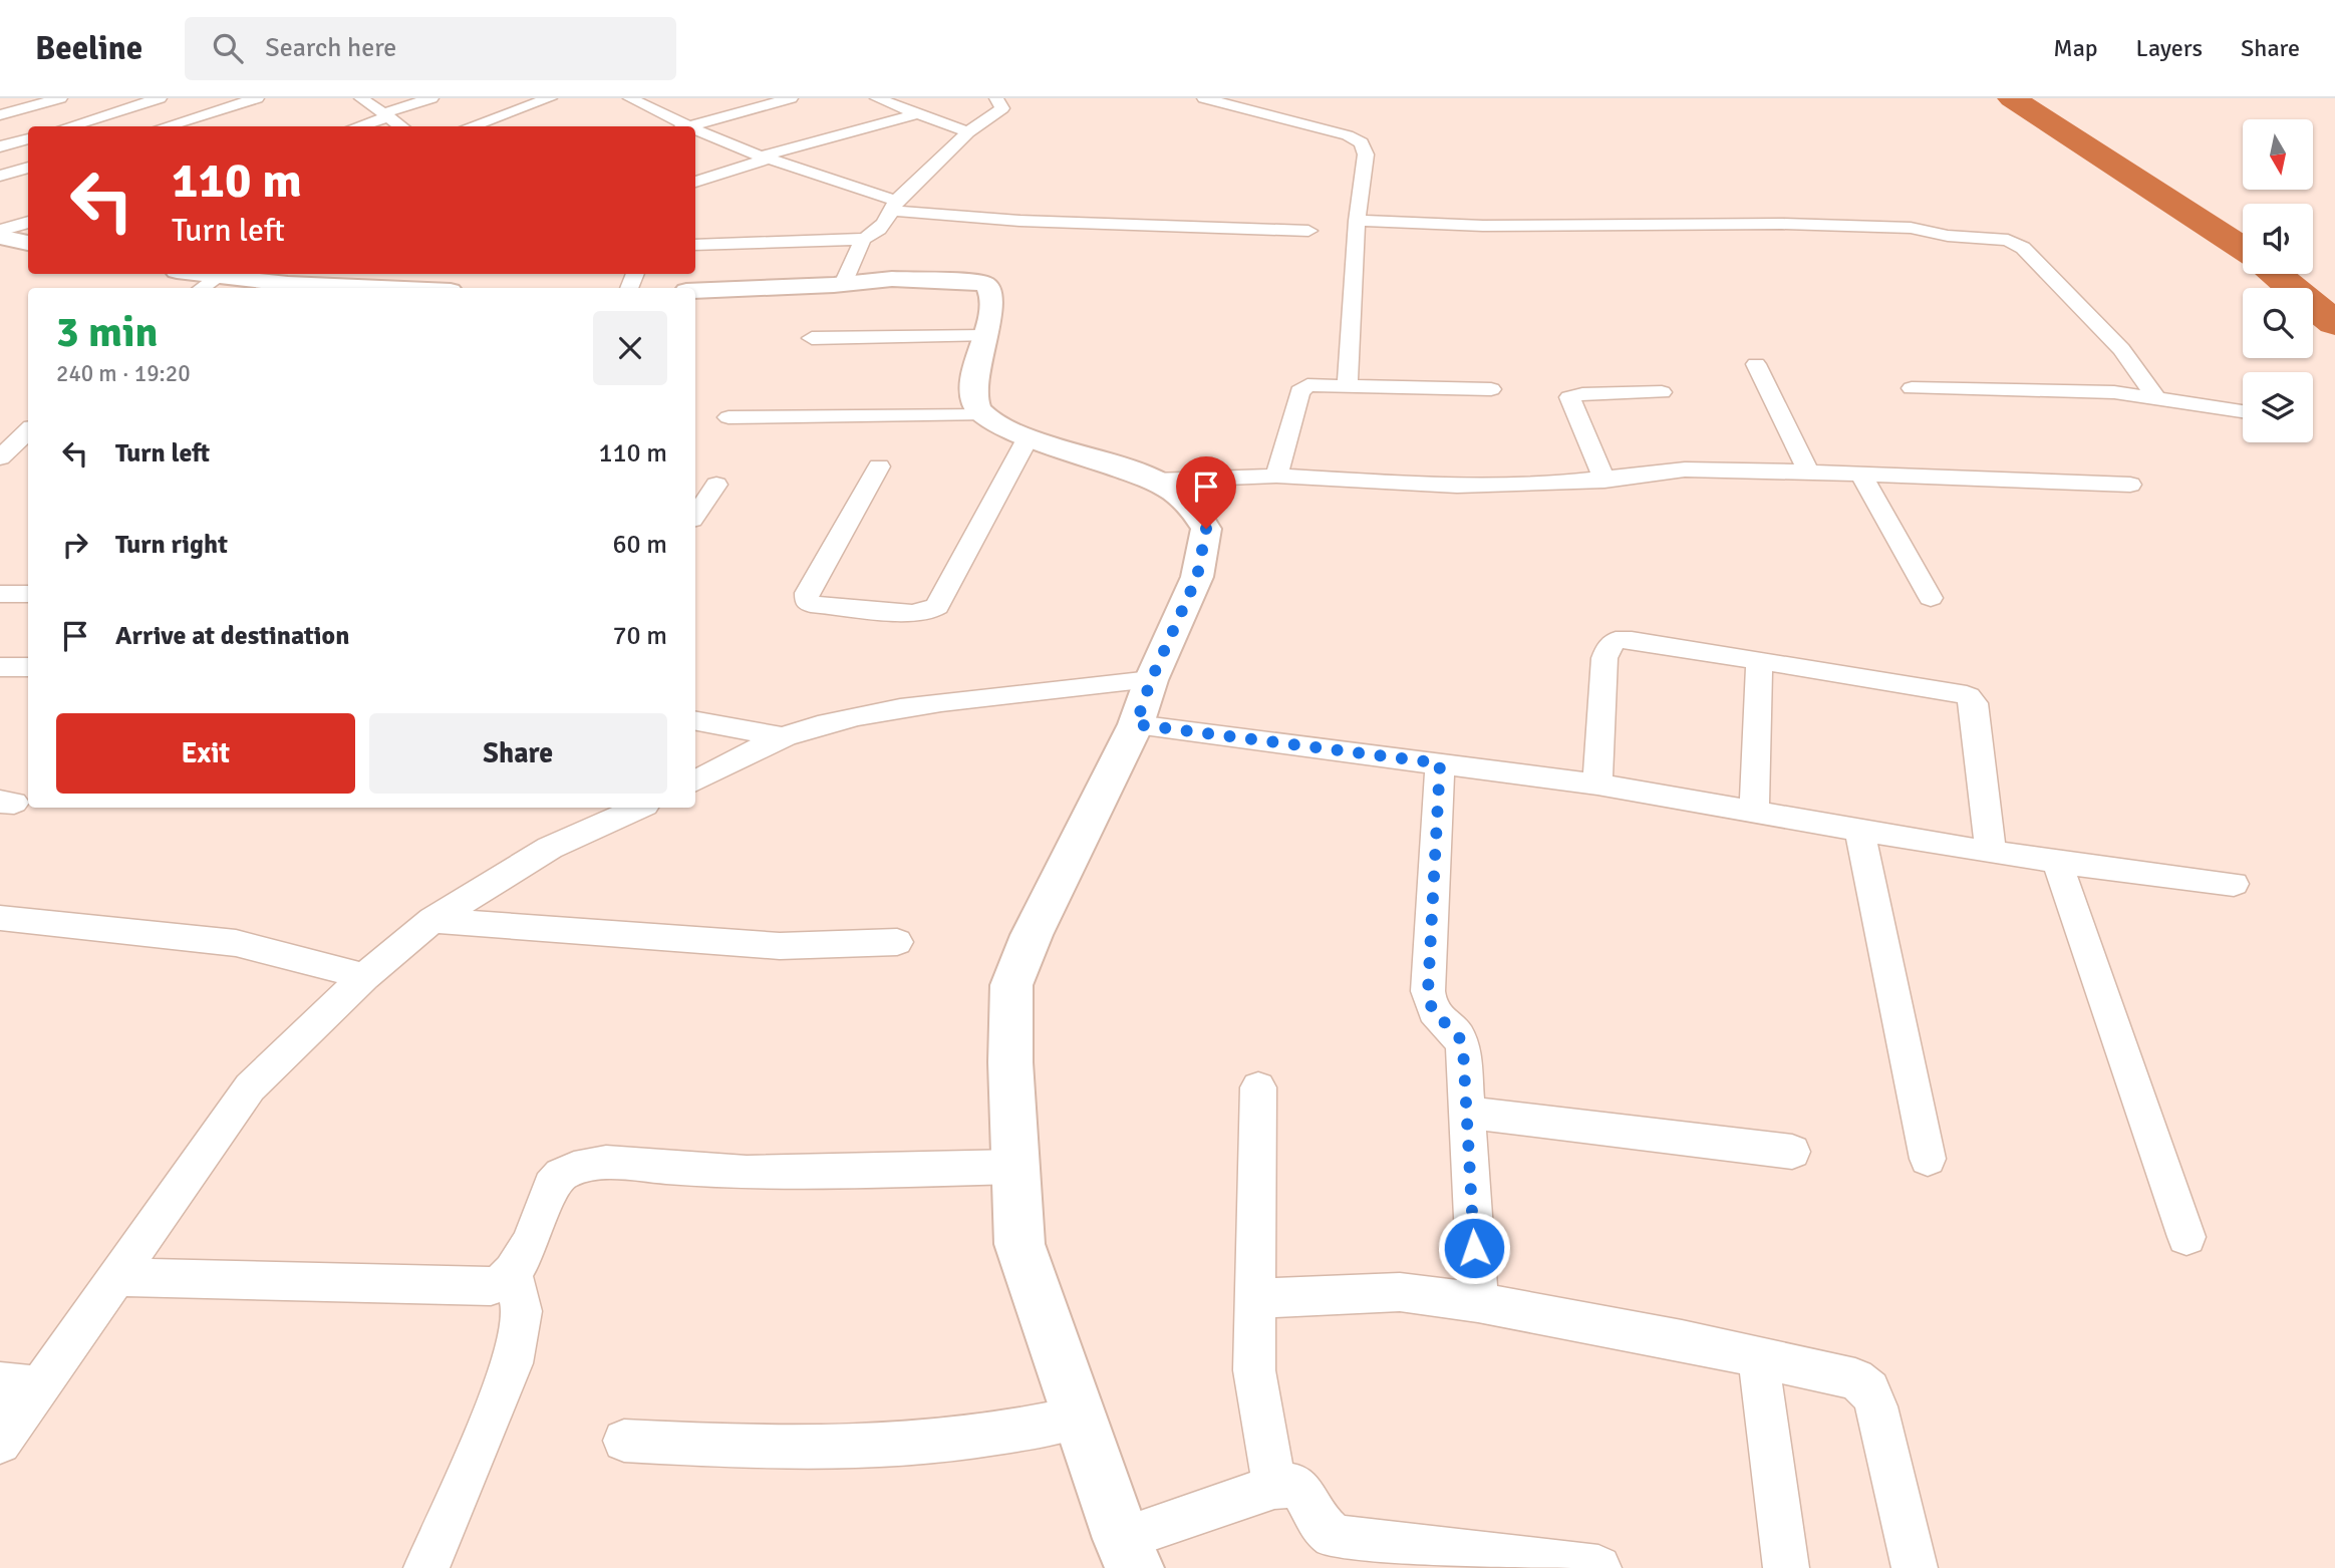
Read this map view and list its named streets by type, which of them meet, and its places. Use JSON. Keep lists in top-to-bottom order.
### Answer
{
  "north": "bottom",
  "page": {
    "header": "Beeline",
    "search": "Search here",
    "nav": ["Map", "Layers", "Share"],
    "turn": ["110 m", "Turn left"],
    "heading": ["3 min", "240 m · 19:20"],
    "list": [
      {
        "name": "Turn left",
        "value": "110 m"
      },
      {
        "name": "Turn right",
        "value": "60 m"
      },
      {
        "name": "Arrive at destination",
        "value": "70 m"
      }
    ],
    "buttons": ["Exit", "Share"]
  }
}
